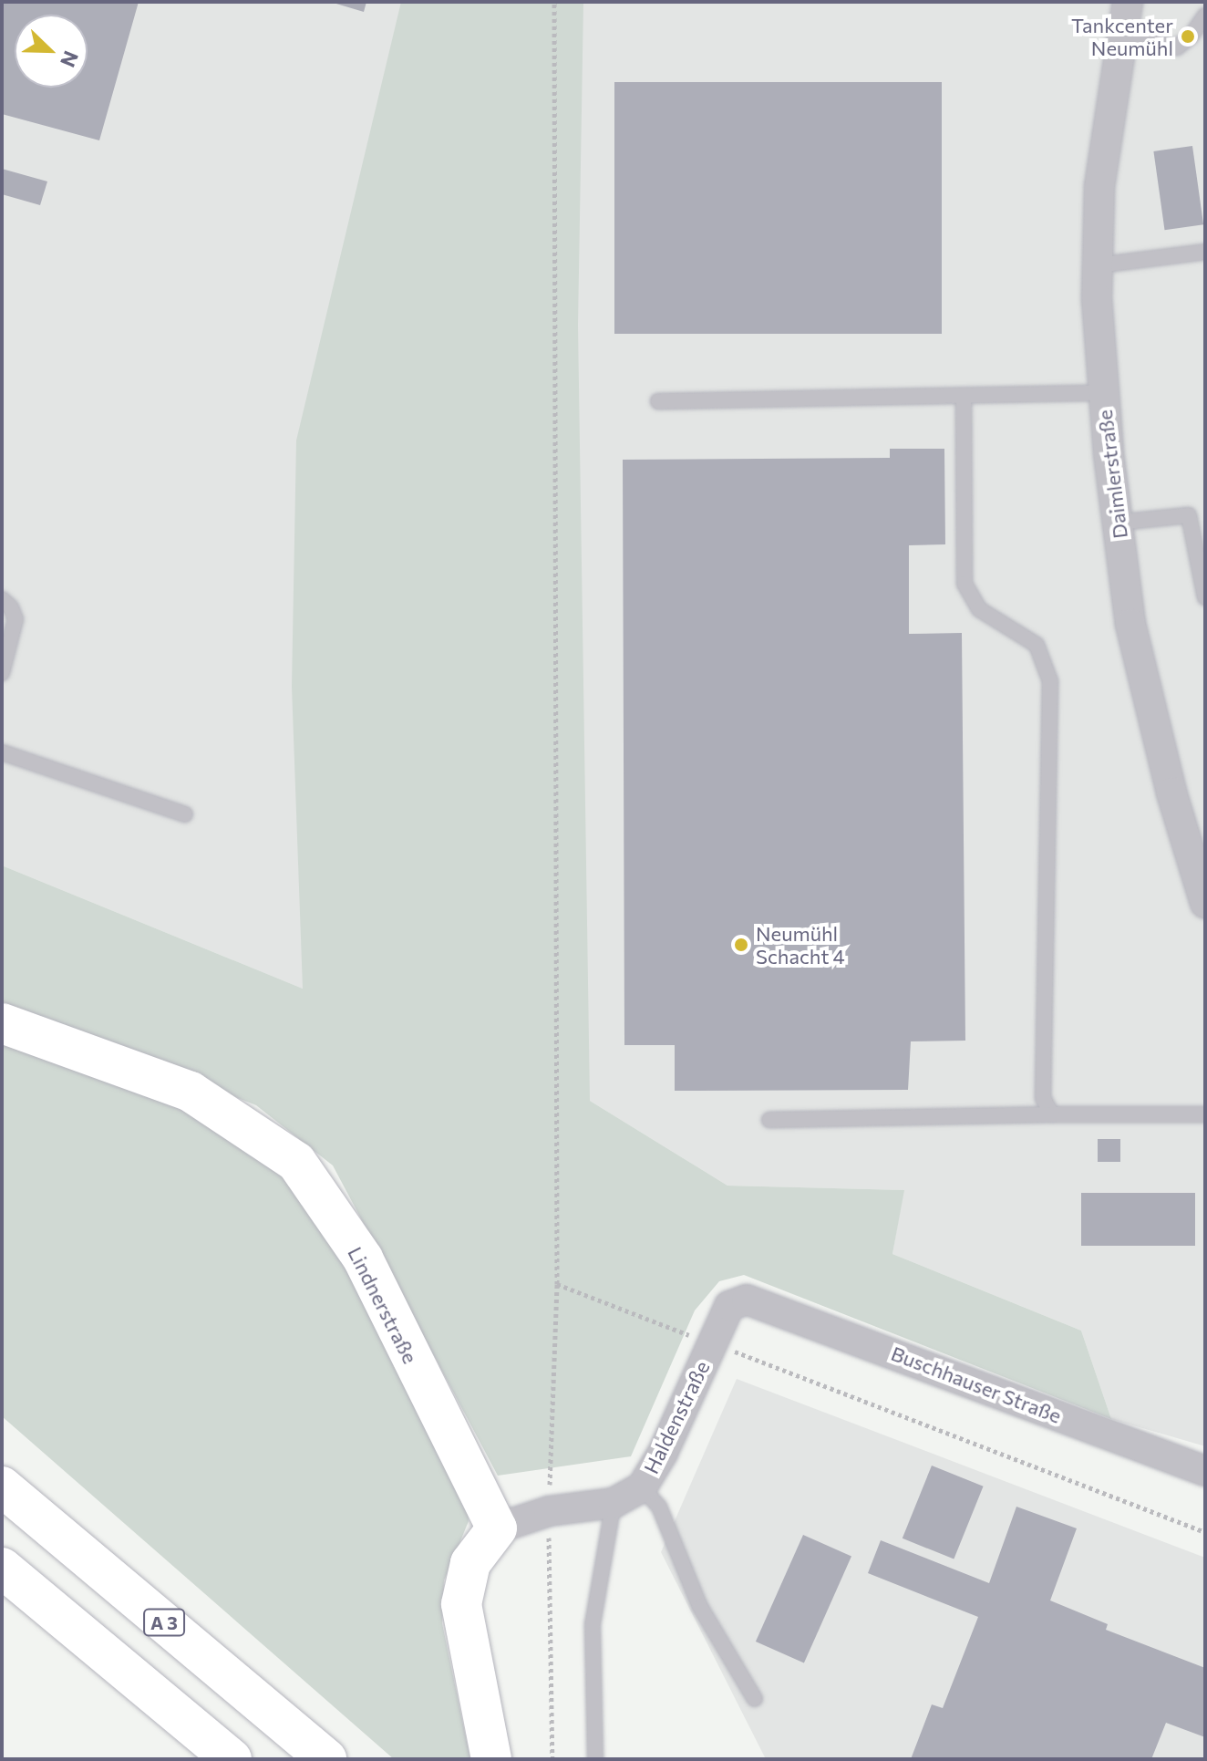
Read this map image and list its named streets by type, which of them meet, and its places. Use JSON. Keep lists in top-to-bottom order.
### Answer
{
  "streets": {
    "main road": ["Lindnerstraße", "A 3"],
    "street": ["Daimlerstraße", "Buschhauser Straße", "Haldenstraße"]
  },
  "crossings": [
    ["Lindnerstraße", "Haldenstraße"],
    ["Buschhauser Straße", "Haldenstraße"]
  ],
  "places": ["Tankcenter Neumühl", "Neumühl Schacht 4"],
  "north": "bottom right"
}
